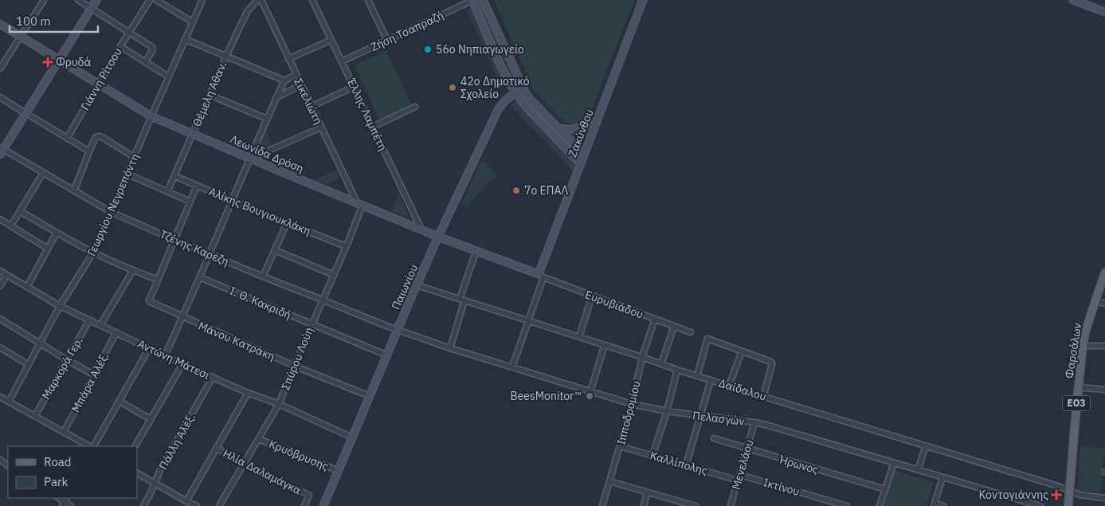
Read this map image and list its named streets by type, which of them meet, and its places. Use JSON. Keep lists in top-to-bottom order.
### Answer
{
  "streets": {
    "main road": ["Φαρσάλων", "ΕΟ3"],
    "street": [
      "Ζήση Τσαπραζή",
      "Γιάννη Ρίτσου",
      "Θέμελη Αθαν.",
      "Σικελιώτη",
      "Έλλης Λαμπέτη",
      "Ζακύνθου",
      "Λεωνίδα Δρόση",
      "Γεωργίου Νεγρεπόντη",
      "Αλίκης Βουγιουκλάκη",
      "Τζένης Καρέζη",
      "Παιωνίου",
      "Ι. Θ. Κακριδή",
      "Ευρυβιάδου",
      "Μάνου Κατράκη",
      "Σπύρου Λούη",
      "Αντώνη Μάτεσι",
      "Μαρκορά Γερ.",
      "Μπάρα Αλέξ.",
      "Δαίδαλου",
      "Ιπποδρομίου",
      "Πελασγών",
      "Πάλλη Αλέξ.",
      "Κρυόβρυσης",
      "Καλλίπολης",
      "Μενελάου",
      "Ήρωνος",
      "Ηλία Δαλαμάγκα",
      "Ικτίνου"
    ]
  },
  "crossings": [
    ["Ζήση Τσαπραζή", "Έλλης Λαμπέτη"],
    ["Γιάννη Ρίτσου", "Λεωνίδα Δρόση"],
    ["Θέμελη Αθαν.", "Λεωνίδα Δρόση"],
    ["Θέμελη Αθαν.", "Αλίκης Βουγιουκλάκη"],
    ["Σικελιώτη", "Λεωνίδα Δρόση"],
    ["Σικελιώτη", "Σπύρου Λούη"],
    ["Έλλης Λαμπέτη", "Λεωνίδα Δρόση"],
    ["Ζακύνθου", "Λεωνίδα Δρόση"],
    ["Ζακύνθου", "Ευρυβιάδου"],
    ["Ζακύνθου", "Δαίδαλου"],
    ["Ζακύνθου", "Πελασγών"],
    ["Λεωνίδα Δρόση", "Γεωργίου Νεγρεπόντη"],
    ["Λεωνίδα Δρόση", "Παιωνίου"],
    ["Λεωνίδα Δρόση", "Ευρυβιάδου"],
    ["Λεωνίδα Δρόση", "Σπύρου Λούη"],
    ["Γεωργίου Νεγρεπόντη", "Τζένης Καρέζη"],
    ["Γεωργίου Νεγρεπόντη", "Αντώνη Μάτεσι"],
    ["Αλίκης Βουγιουκλάκη", "Σπύρου Λούη"],
    ["Τζένης Καρέζη", "Παιωνίου"],
    ["Τζένης Καρέζη", "Σπύρου Λούη"],
    ["Τζένης Καρέζη", "Πελασγών"],
    ["Παιωνίου", "Ι. Θ. Κακριδή"],
    ["Παιωνίου", "Μάνου Κατράκη"],
    ["Παιωνίου", "Αντώνη Μάτεσι"],
    ["Παιωνίου", "Δαίδαλου"],
    ["Παιωνίου", "Πελασγών"],
    ["Παιωνίου", "Κρυόβρυσης"],
    ["Ι. Θ. Κακριδή", "Σπύρου Λούη"],
    ["Ευρυβιάδου", "Ιπποδρομίου"],
    ["Μάνου Κατράκη", "Σπύρου Λούη"],
    ["Φαρσάλων", "Δαίδαλου"],
    ["Σπύρου Λούη", "Αντώνη Μάτεσι"],
    ["Σπύρου Λούη", "Κρυόβρυσης"],
    ["Σπύρου Λούη", "Ηλία Δαλαμάγκα"],
    ["Αντώνη Μάτεσι", "Μαρκορά Γερ."],
    ["Αντώνη Μάτεσι", "Μπάρα Αλέξ."],
    ["Αντώνη Μάτεσι", "Πάλλη Αλέξ."],
    ["Δαίδαλου", "Ιπποδρομίου"],
    ["Ιπποδρομίου", "Πελασγών"],
    ["Ιπποδρομίου", "Καλλίπολης"],
    ["Πελασγών", "Μενελάου"],
    ["Καλλίπολης", "Μενελάου"],
    ["Καλλίπολης", "Ικτίνου"],
    ["Μενελάου", "Ήρωνος"],
    ["Μενελάου", "Ικτίνου"]
  ],
  "places": {
    "other": [
      "56ο Νηπιαγωγείο",
      "42ο Δημοτικό Σχολείο",
      "7ο ΕΠΑΛ",
      "BeesMonitor™"
    ],
    "health": ["Φρυδά", "Κοντογιάννης"]
  },
  "legend": ["Road", "Park"],
  "scale_bar": "100 m"
}
